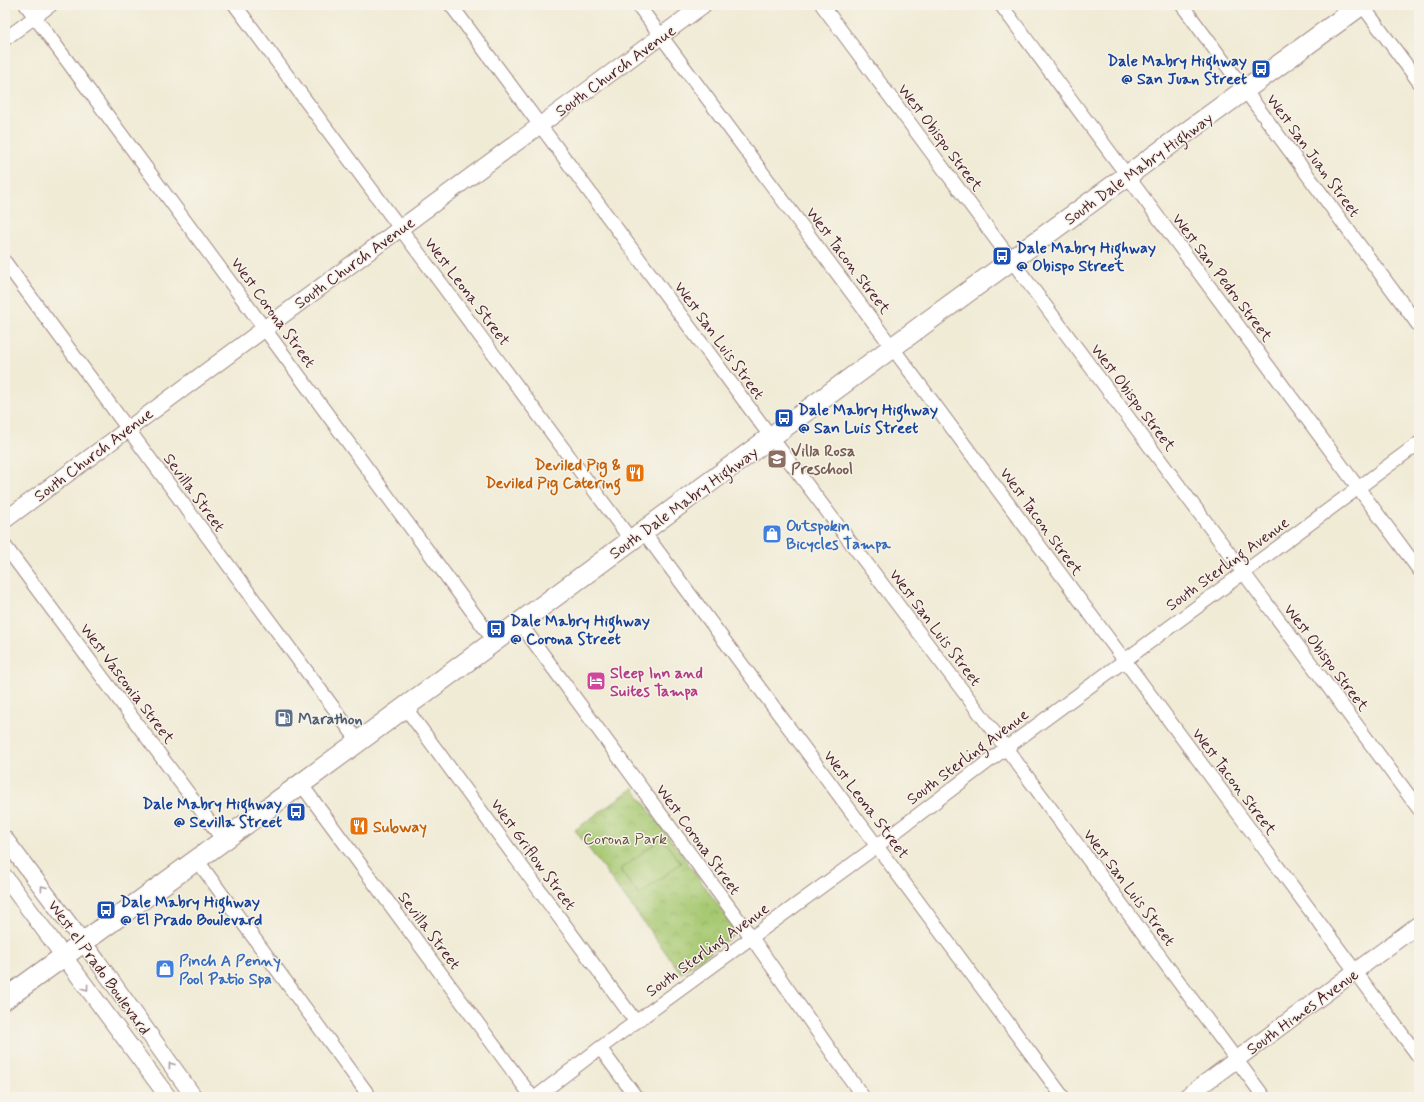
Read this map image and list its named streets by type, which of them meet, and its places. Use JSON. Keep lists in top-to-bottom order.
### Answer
{
  "streets": {
    "main road": ["South Dale Mabry Highway"],
    "street": [
      "South Church Avenue",
      "West Obispo Street",
      "West San Juan Street",
      "West Tacon Street",
      "West San Pedro Street",
      "West Leona Street",
      "West Corona Street",
      "West San Luis Street",
      "Sevilla Street",
      "South Sterling Avenue",
      "West Vasconia Street",
      "West Griflow Street",
      "West el Prado Boulevard",
      "South Himes Avenue"
    ]
  },
  "crossings": [
    ["South Church Avenue", "West Tacon Street"],
    ["South Church Avenue", "West Leona Street"],
    ["South Church Avenue", "West Corona Street"],
    ["South Church Avenue", "West San Luis Street"],
    ["South Church Avenue", "Sevilla Street"],
    ["West Obispo Street", "South Dale Mabry Highway"],
    ["West Obispo Street", "South Sterling Avenue"],
    ["West San Juan Street", "South Dale Mabry Highway"],
    ["South Dale Mabry Highway", "West Tacon Street"],
    ["South Dale Mabry Highway", "West San Pedro Street"],
    ["South Dale Mabry Highway", "West Leona Street"],
    ["South Dale Mabry Highway", "West Corona Street"],
    ["South Dale Mabry Highway", "West San Luis Street"],
    ["South Dale Mabry Highway", "Sevilla Street"],
    ["South Dale Mabry Highway", "West Vasconia Street"],
    ["South Dale Mabry Highway", "West Griflow Street"],
    ["South Dale Mabry Highway", "West el Prado Boulevard"],
    ["West Tacon Street", "South Sterling Avenue"],
    ["West Tacon Street", "South Himes Avenue"],
    ["West San Pedro Street", "South Sterling Avenue"],
    ["West Leona Street", "South Sterling Avenue"],
    ["West Corona Street", "South Sterling Avenue"],
    ["West San Luis Street", "South Sterling Avenue"],
    ["West San Luis Street", "South Himes Avenue"],
    ["South Sterling Avenue", "West Griflow Street"]
  ],
  "parks": ["Corona Park"],
  "places": {
    "bus stop": [
      "Dale Mabry Highway @ San Juan Street",
      "Dale Mabry Highway @ Obispo Street",
      "Dale Mabry Highway @ San Luis Street",
      "Dale Mabry Highway @ Corona Street",
      "Dale Mabry Highway @ Sevilla Street",
      "Dale Mabry Highway @ El Prado Boulevard"
    ],
    "school or university": ["Villa Rosa Preschool"],
    "restaurant": ["Deviled Pig & Deviled Pig Catering", "Subway"],
    "shop": ["Outspokin Bicycles Tampa", "Pinch A Penny Pool Patio Spa"],
    "hotel": ["Sleep Inn and Suites Tampa"],
    "fuel station": ["Marathon"]
  }
}
